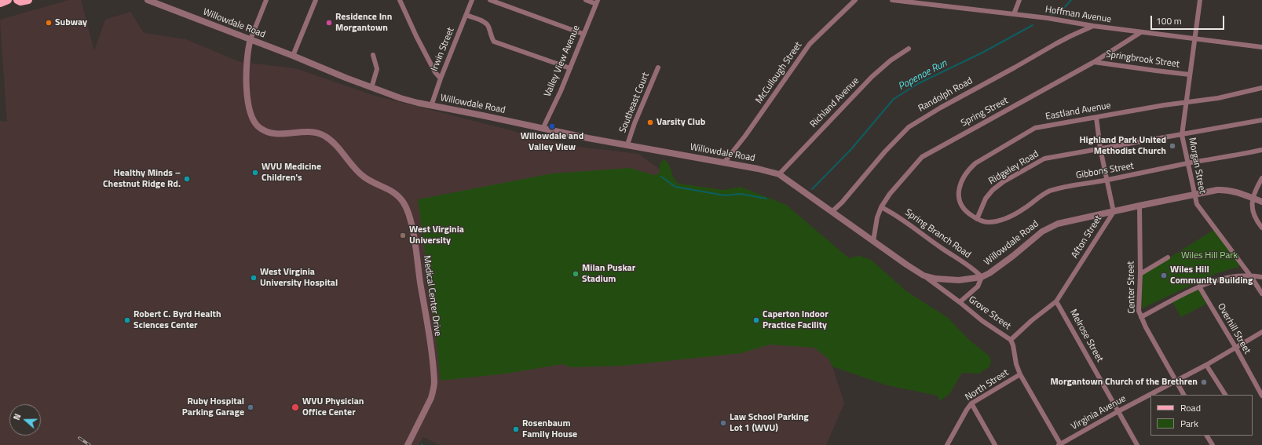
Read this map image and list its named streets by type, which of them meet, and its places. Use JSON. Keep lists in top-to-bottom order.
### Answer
{
  "streets": {
    "street": [
      "Hoffman Avenue",
      "Willowdale Road",
      "Irwin Street",
      "Springbrook Street",
      "Valley View Avenue",
      "McCullough Street",
      "Randolph Road",
      "Southeast Court",
      "Richland Avenue",
      "Eastland Avenue",
      "Spring Street",
      "Morgan Street",
      "Ridgeley Road",
      "Gibbons Street",
      "Spring Branch Road",
      "Afton Street",
      "Center Street",
      "Medical Center Drive",
      "Grove Street",
      "Overhill Street",
      "Melrose Street",
      "North Street",
      "Virginia Avenue"
    ]
  },
  "crossings": [
    ["Hoffman Avenue", "Randolph Road"],
    ["Hoffman Avenue", "Spring Street"],
    ["Hoffman Avenue", "Morgan Street"],
    ["Willowdale Road", "Irwin Street"],
    ["Willowdale Road", "Valley View Avenue"],
    ["Willowdale Road", "McCullough Street"],
    ["Willowdale Road", "Randolph Road"],
    ["Willowdale Road", "Southeast Court"],
    ["Willowdale Road", "Richland Avenue"],
    ["Willowdale Road", "Spring Street"],
    ["Willowdale Road", "Morgan Street"],
    ["Willowdale Road", "Spring Branch Road"],
    ["Willowdale Road", "Afton Street"],
    ["Willowdale Road", "Center Street"],
    ["Willowdale Road", "Medical Center Drive"],
    ["Willowdale Road", "Grove Street"],
    ["Springbrook Street", "Spring Street"],
    ["Springbrook Street", "Morgan Street"],
    ["Eastland Avenue", "Morgan Street"],
    ["Eastland Avenue", "Ridgeley Road"],
    ["Eastland Avenue", "Gibbons Street"],
    ["Eastland Avenue", "Afton Street"],
    ["Spring Street", "Spring Branch Road"],
    ["Morgan Street", "Ridgeley Road"],
    ["Morgan Street", "Gibbons Street"],
    ["Ridgeley Road", "Gibbons Street"],
    ["Ridgeley Road", "Afton Street"],
    ["Gibbons Street", "Afton Street"],
    ["Afton Street", "Grove Street"],
    ["Afton Street", "Melrose Street"],
    ["Center Street", "Virginia Avenue"],
    ["Grove Street", "North Street"],
    ["Grove Street", "Virginia Avenue"],
    ["Overhill Street", "Virginia Avenue"],
    ["Melrose Street", "Virginia Avenue"]
  ],
  "water": ["Popenoe Run"],
  "parks": ["Wiles Hill Park"],
  "places": [
    "Subway",
    "Residence Inn Morgantown",
    "Varsity Club",
    "Willowdale and Valley View",
    "Highland Park United Methodist Church",
    "WVU Medicine Children's",
    "Healthy Minds – Chestnut Ridge Rd.",
    "West Virginia University",
    "Milan Puskar Stadium",
    "Wiles Hill Community Building",
    "West Virginia University Hospital",
    "Robert C. Byrd Health Sciences Center",
    "Caperton Indoor Practice Facility",
    "Morgantown Church of the Brethren",
    "Ruby Hospital Parking Garage",
    "WVU Physician Office Center",
    "Law School Parking Lot 1 (WVU)",
    "Rosenbaum Family House"
  ],
  "legend": ["Road", "Park"],
  "scale_bar": "100 m",
  "north": "left"
}
